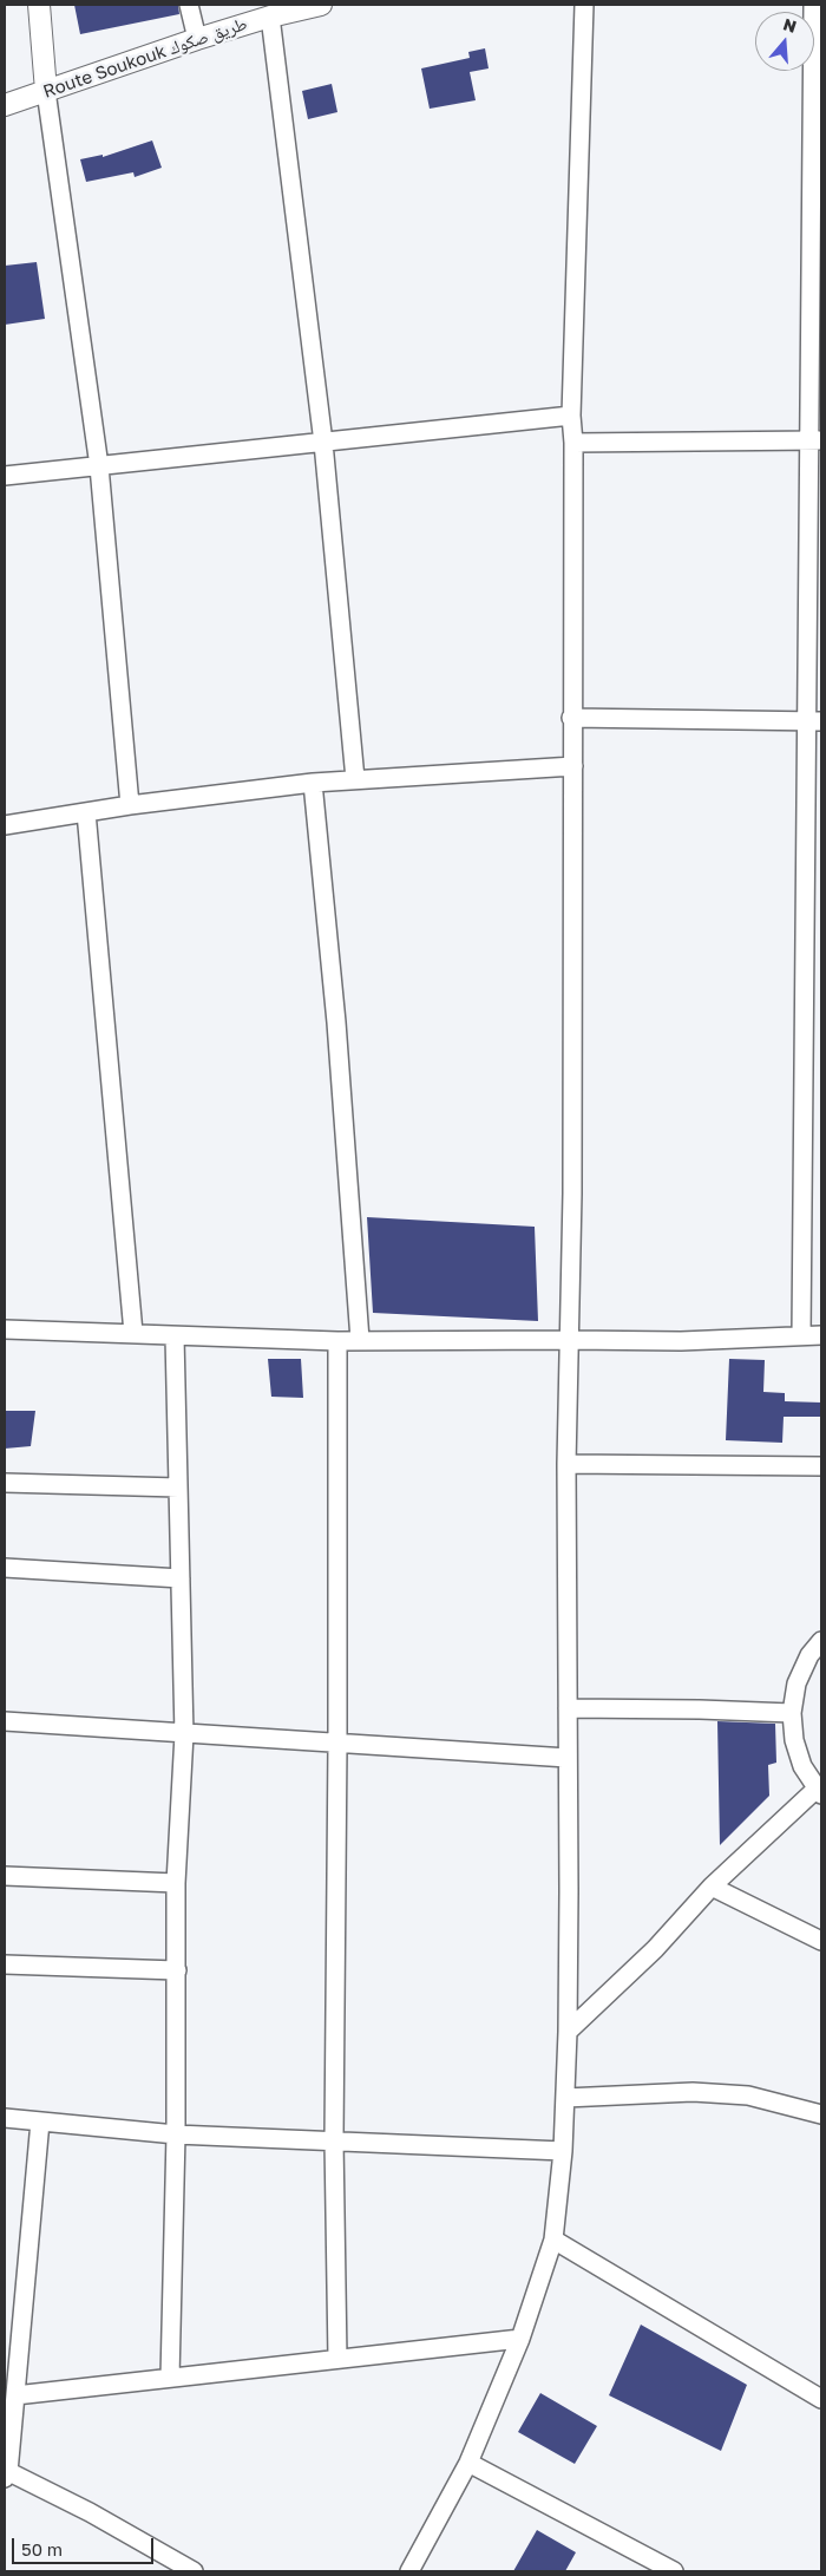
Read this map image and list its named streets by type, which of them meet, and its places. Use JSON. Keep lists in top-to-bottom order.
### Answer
{
  "streets": {
    "street": ["Route Soukouk طريق صكوك"]
  },
  "scale_bar": "50 m",
  "north": "top"
}
